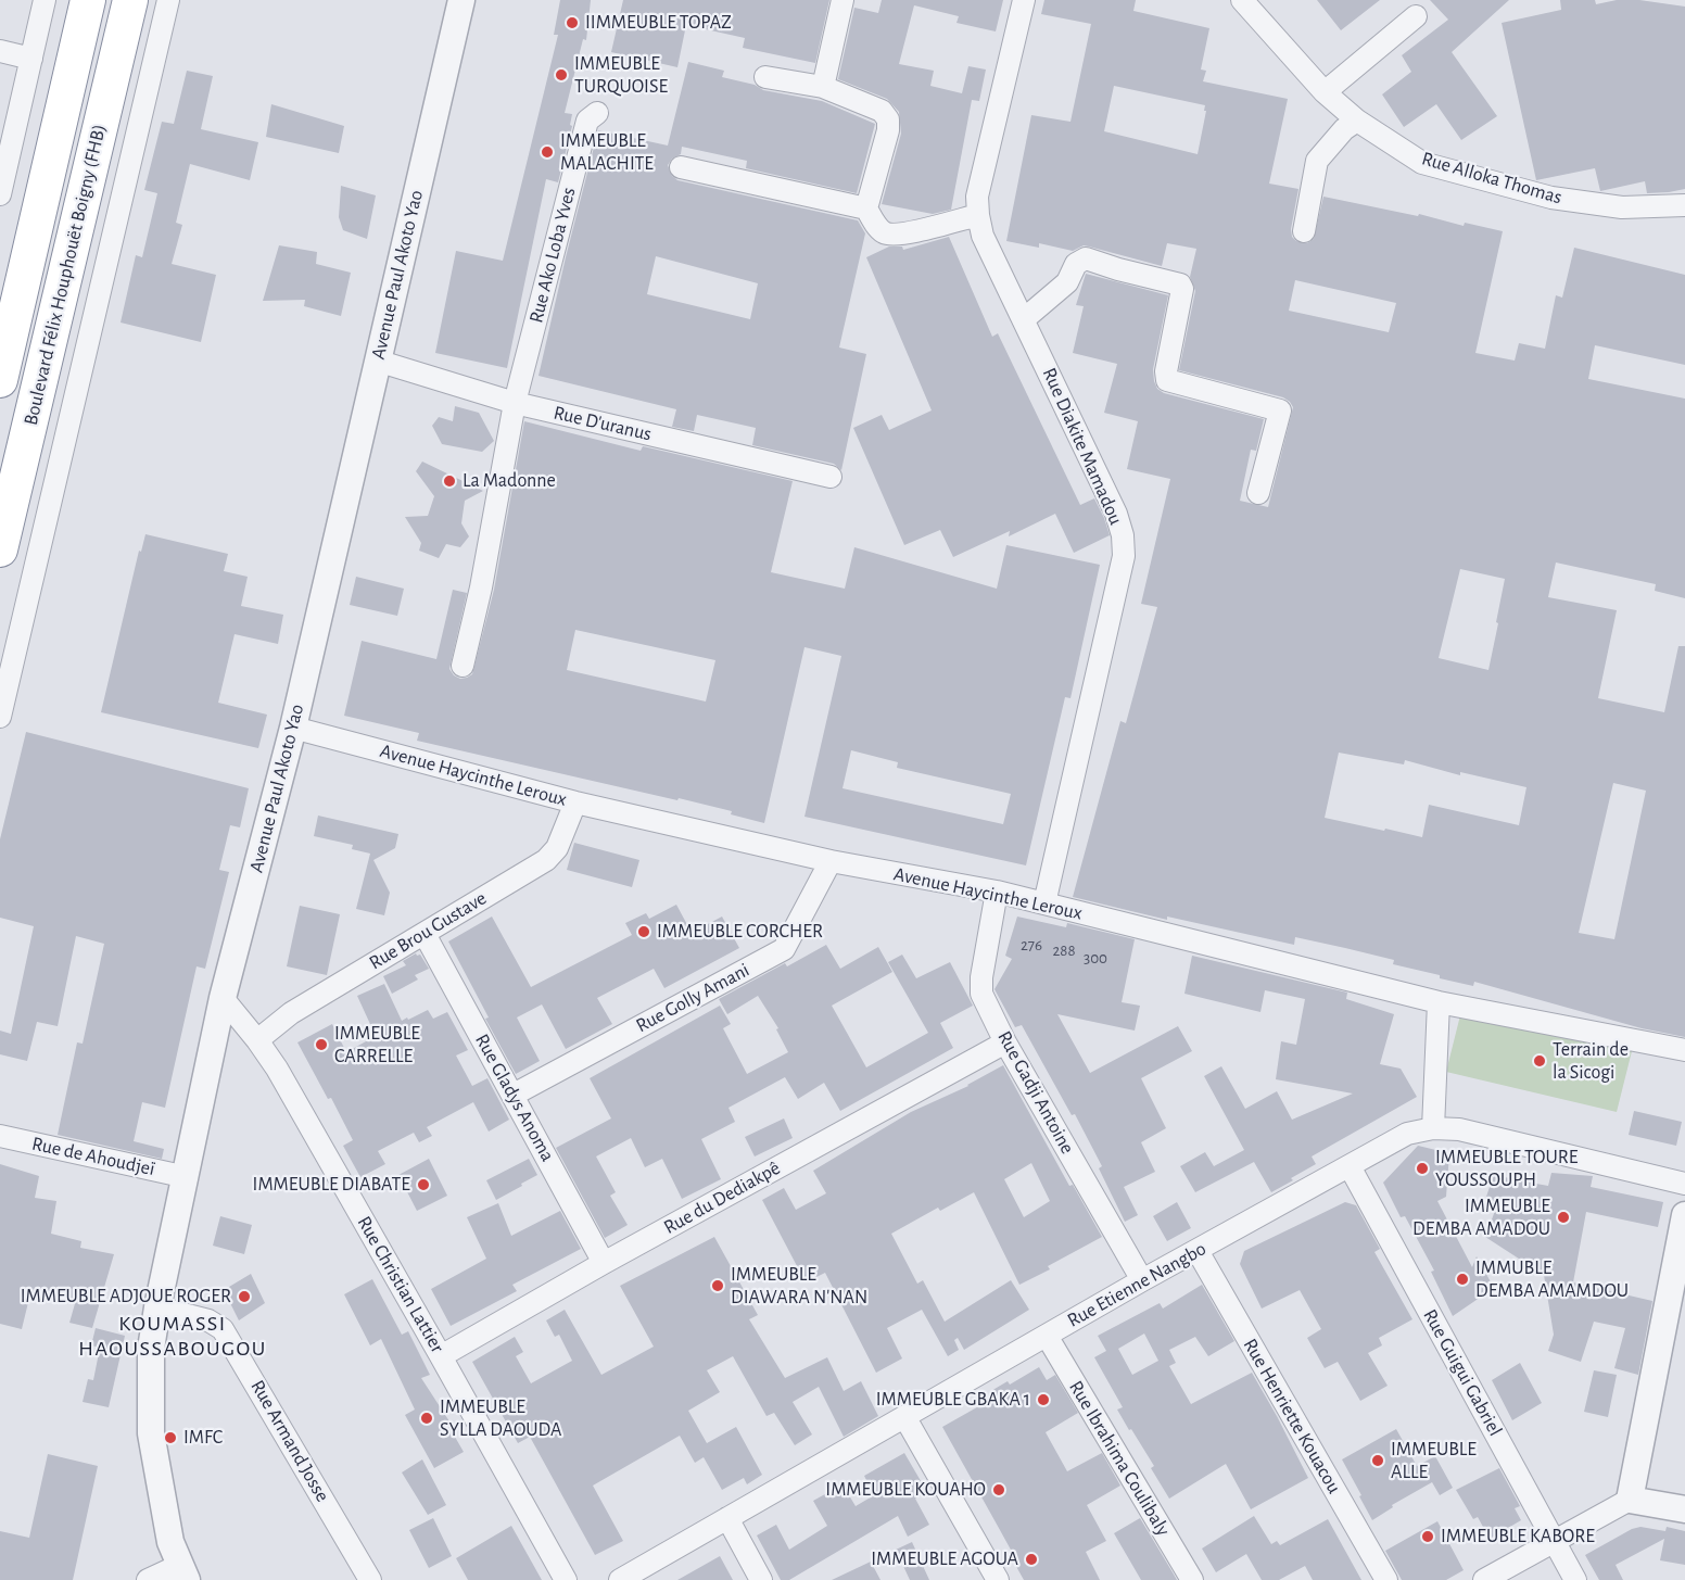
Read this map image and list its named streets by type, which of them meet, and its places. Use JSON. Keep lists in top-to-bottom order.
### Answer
{
  "streets": {
    "highway": ["Boulevard Félix Houphouët Boigny (FHB)"],
    "street": [
      "Rue Alloka Thomas",
      "Rue Ako Loba Yves",
      "Avenue Paul Akoto Yao",
      "Rue D'uranus",
      "Rue Diakite Mamadou",
      "Avenue Haycinthe Leroux",
      "Rue Brou Gustave",
      "Rue Golly Amani",
      "Rue Gadji Antoine",
      "Rue Gladys Anoma",
      "Rue de Ahoudjeï",
      "Rue du Dediakpê",
      "Rue Christian Lattier",
      "Rue Etienne Nangbo",
      "Rue Guigui Gabriel",
      "Rue Henriette Kouacou",
      "Rue Armand Josse",
      "Rue Ibrahima Coulibaly"
    ]
  },
  "crossings": [
    ["Rue Ako Loba Yves", "Rue D'uranus"],
    ["Avenue Paul Akoto Yao", "Rue D'uranus"],
    ["Avenue Paul Akoto Yao", "Avenue Haycinthe Leroux"],
    ["Avenue Paul Akoto Yao", "Rue de Ahoudjeï"],
    ["Avenue Paul Akoto Yao", "Rue Christian Lattier"],
    ["Avenue Paul Akoto Yao", "Rue Armand Josse"],
    ["Rue Diakite Mamadou", "Avenue Haycinthe Leroux"],
    ["Avenue Haycinthe Leroux", "Rue Brou Gustave"],
    ["Avenue Haycinthe Leroux", "Rue Golly Amani"],
    ["Avenue Haycinthe Leroux", "Rue Gadji Antoine"],
    ["Rue Brou Gustave", "Rue Gladys Anoma"],
    ["Rue Brou Gustave", "Rue Christian Lattier"],
    ["Rue Golly Amani", "Rue Gladys Anoma"],
    ["Rue Gadji Antoine", "Rue du Dediakpê"],
    ["Rue Gadji Antoine", "Rue Etienne Nangbo"],
    ["Rue Gladys Anoma", "Rue du Dediakpê"],
    ["Rue du Dediakpê", "Rue Christian Lattier"],
    ["Rue Etienne Nangbo", "Rue Guigui Gabriel"],
    ["Rue Etienne Nangbo", "Rue Henriette Kouacou"],
    ["Rue Etienne Nangbo", "Rue Ibrahima Coulibaly"]
  ],
  "districts": ["KOUMASSI HAOUSSABOUGOU"],
  "places": [
    "IIMMEUBLE TOPAZ",
    "IMMEUBLE TURQUOISE",
    "IMMEUBLE MALACHITE",
    "La Madonne",
    "IMMEUBLE CORCHER",
    "IMMEUBLE CARRELLE",
    "Terrain de la Sicogi",
    "IMMEUBLE TOURE YOUSSOUPH",
    "IMMEUBLE DIABATE",
    "IMMEUBLE DEMBA AMADOU",
    "IMMUBLE DEMBA AMAMDOU",
    "IMMEUBLE DIAWARA N'NAN",
    "IMMEUBLE ADJOUE ROGER",
    "IMMEUBLE GBAKA 1",
    "IMMEUBLE SYLLA DAOUDA",
    "IMFC",
    "IMMEUBLE ALLE",
    "IMMEUBLE KOUAHO",
    "IMMEUBLE KABORE",
    "IMMEUBLE AGOUA"
  ],
  "house_numbers": ["276", "288", "300"]
}
